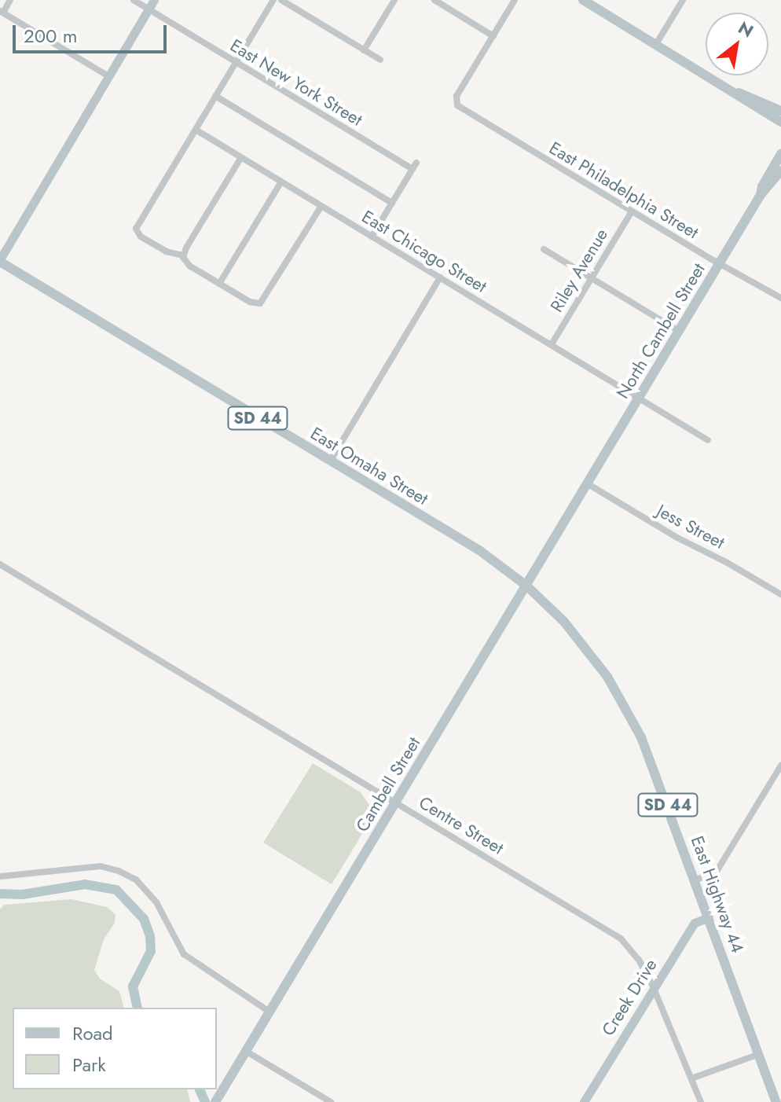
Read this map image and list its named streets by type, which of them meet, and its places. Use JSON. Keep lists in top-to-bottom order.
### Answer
{
  "streets": {
    "main road": [
      "North Cambell Street",
      "SD 44",
      "East Omaha Street",
      "Cambell Street",
      "East Highway 44",
      "Creek Drive"
    ],
    "street": [
      "East New York Street",
      "East Philadelphia Street",
      "East Chicago Street",
      "Riley Avenue",
      "Jess Street",
      "Centre Street"
    ]
  },
  "crossings": [
    ["East Philadelphia Street", "Riley Avenue"],
    ["East Philadelphia Street", "North Cambell Street"],
    ["East Chicago Street", "Riley Avenue"],
    ["East Chicago Street", "North Cambell Street"],
    ["North Cambell Street", "Jess Street"],
    ["North Cambell Street", "Cambell Street"],
    ["East Omaha Street", "Cambell Street"],
    ["East Omaha Street", "East Highway 44"],
    ["Jess Street", "Cambell Street"],
    ["Cambell Street", "Centre Street"],
    ["Cambell Street", "East Highway 44"],
    ["Centre Street", "Creek Drive"],
    ["East Highway 44", "Creek Drive"]
  ],
  "legend": ["Road", "Park"],
  "scale_bar": "200 m",
  "north": "top right"
}
